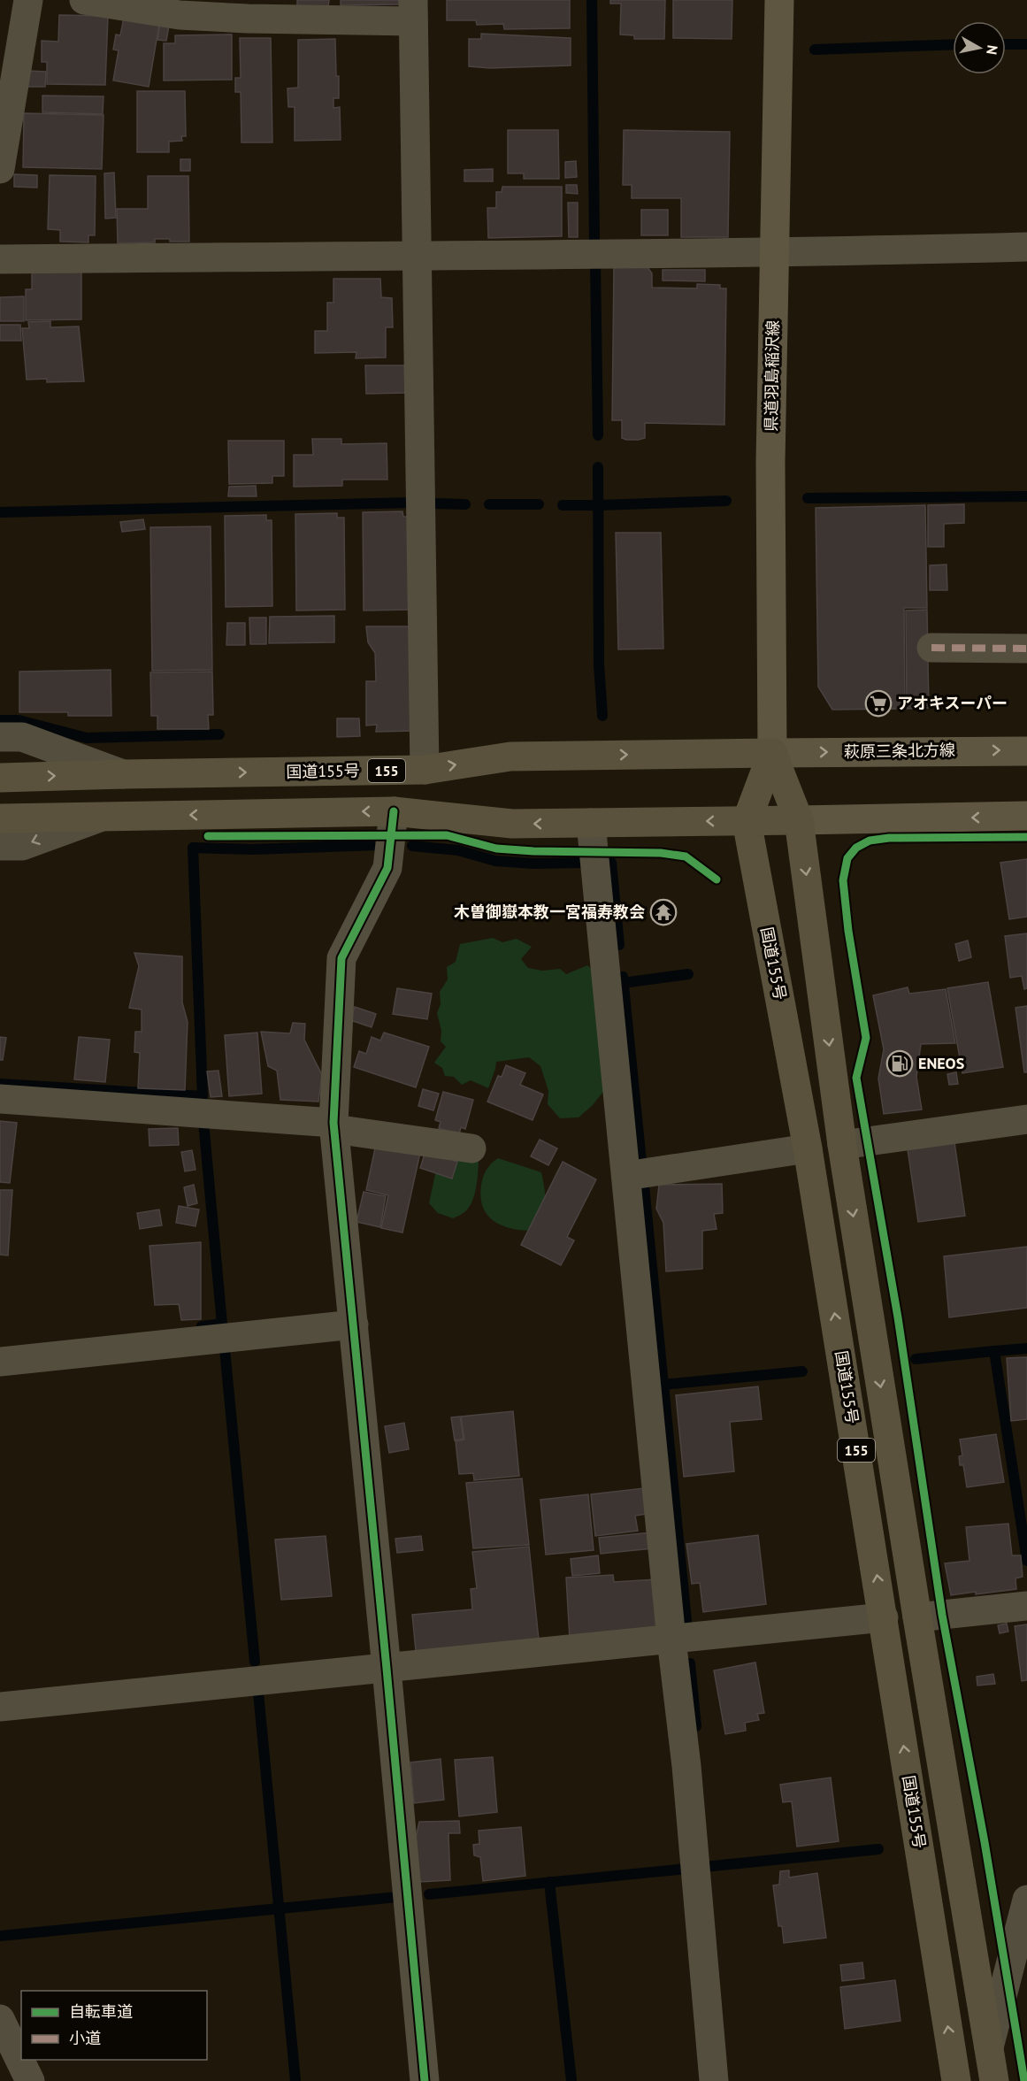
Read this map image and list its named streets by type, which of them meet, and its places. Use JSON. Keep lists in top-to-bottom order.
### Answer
{
  "streets": {
    "highway": ["155", "国道155号"],
    "main road": ["県道羽島稲沢線", "萩原三条北方線"]
  },
  "crossings": [
    ["県道羽島稲沢線", "萩原三条北方線"],
    ["県道羽島稲沢線", "155"],
    ["県道羽島稲沢線", "国道155号"],
    ["萩原三条北方線", "155"],
    ["萩原三条北方線", "国道155号"],
    ["155", "国道155号"]
  ],
  "places": {
    "supermarket": ["アオキスーパー"],
    "temple": ["木曽御嶽本教一宮福寿教会"],
    "fuel station": ["ENEOS"]
  },
  "legend": ["自転車道", "小道"],
  "north": "right"
}
